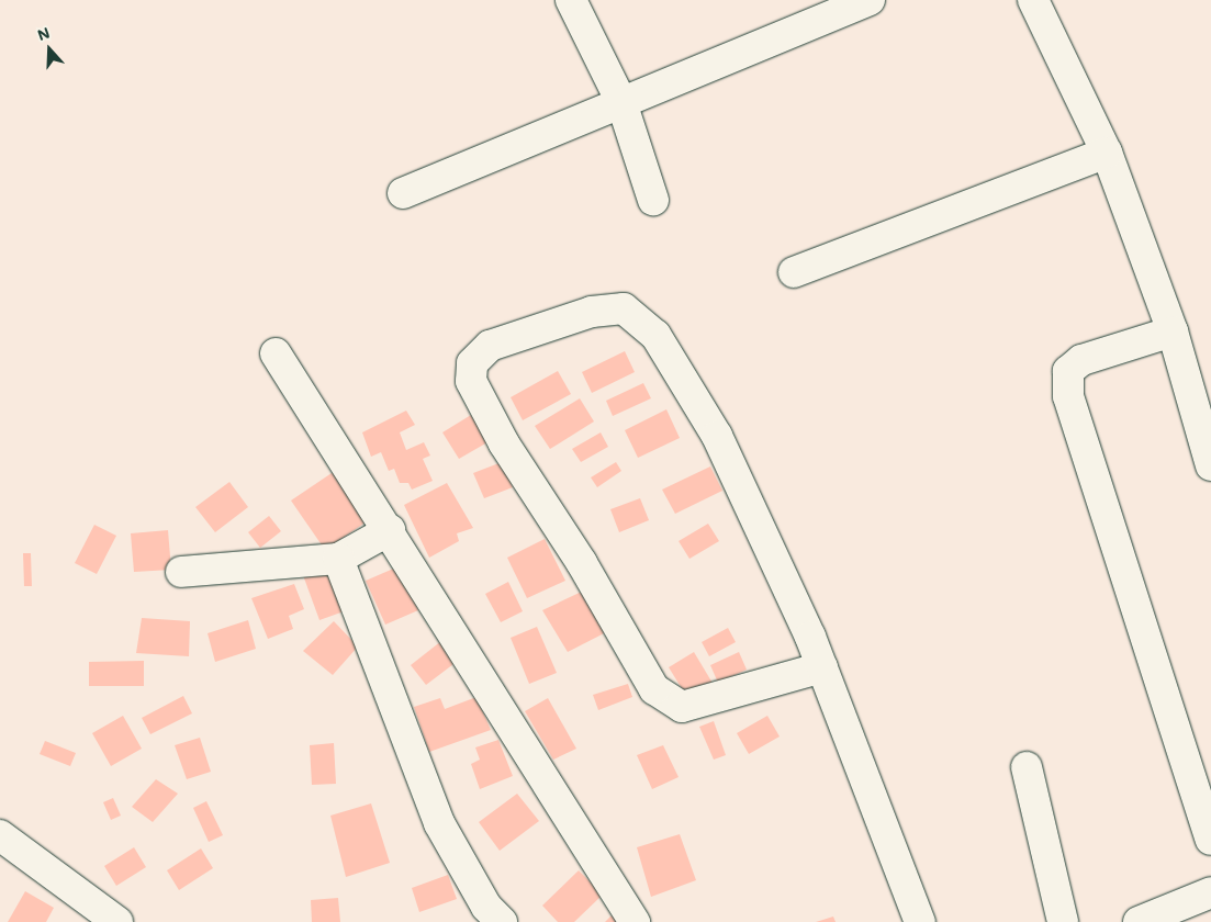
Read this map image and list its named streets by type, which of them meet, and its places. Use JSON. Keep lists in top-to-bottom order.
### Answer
{
  "north": "top"
}
